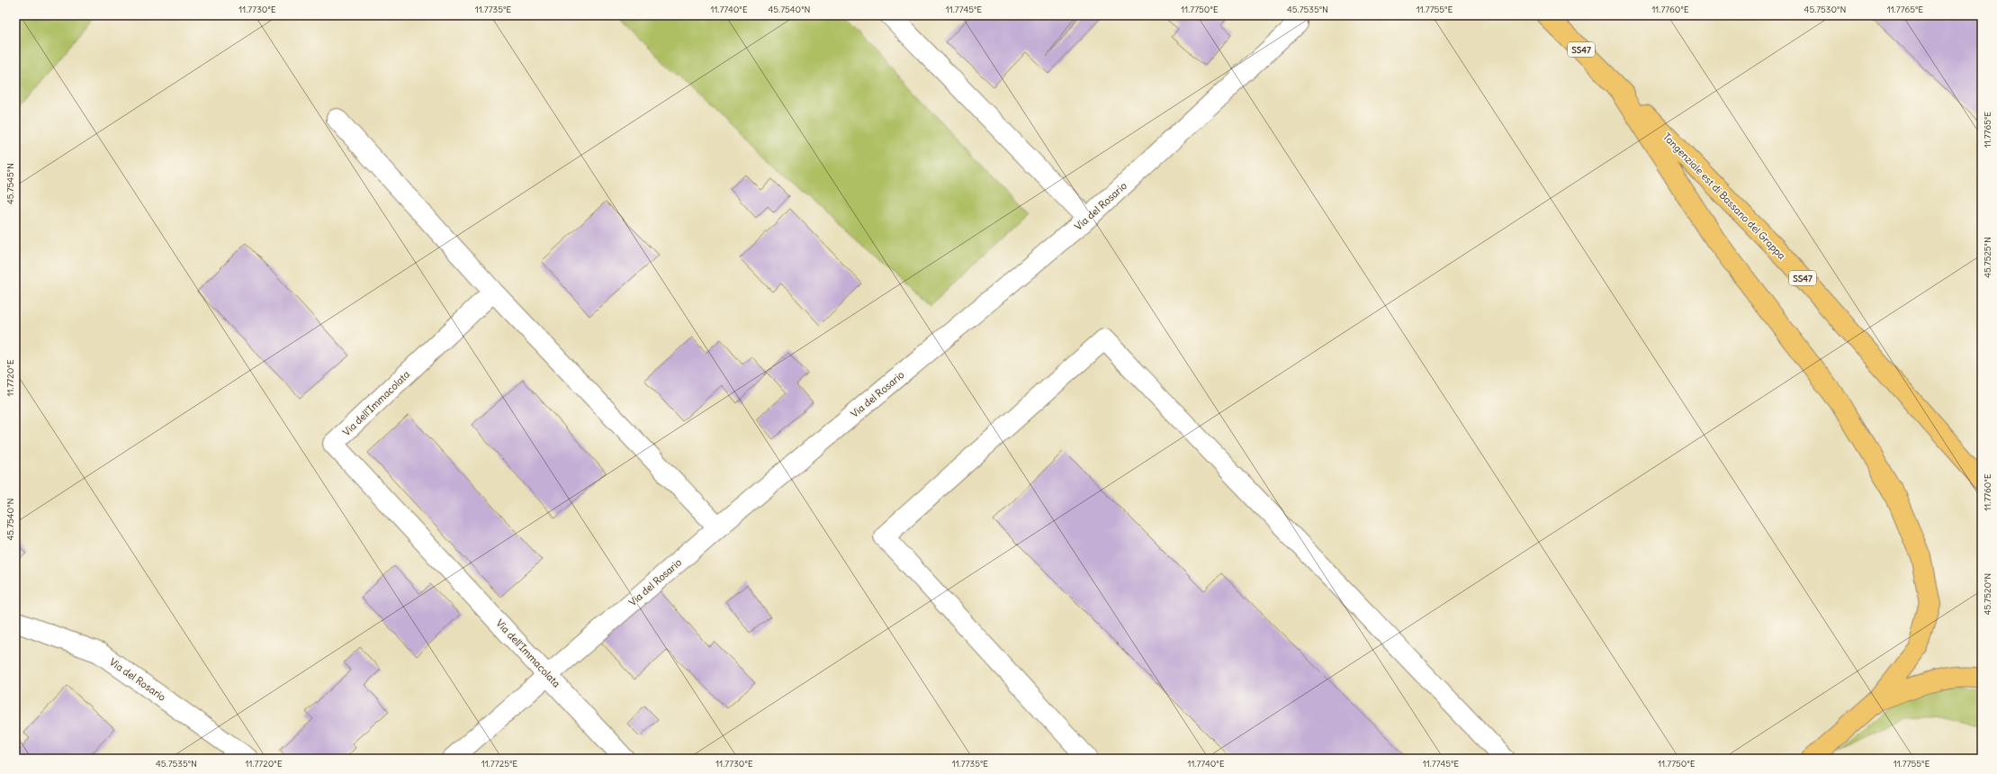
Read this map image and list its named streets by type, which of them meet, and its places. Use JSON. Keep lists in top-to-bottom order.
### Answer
{
  "streets": {
    "highway": ["SS47", "Tangenziale est di Bassano del Grappa"],
    "street": ["Via del Rosario", "Via dell'Immacolata"]
  },
  "crossings": [
    ["Via del Rosario", "Via dell'Immacolata"]
  ],
  "coordinates": [
    "11.7730°E",
    "11.7735°E",
    "11.7740°E",
    "45.7540°N",
    "11.7745°E",
    "11.7750°E",
    "45.7535°N",
    "11.7755°E",
    "11.7760°E",
    "45.7530°N",
    "11.7765°E",
    "45.7545°N",
    "45.7525°N",
    "11.7720°E",
    "45.7520°N",
    "11.7725°E"
  ]
}
